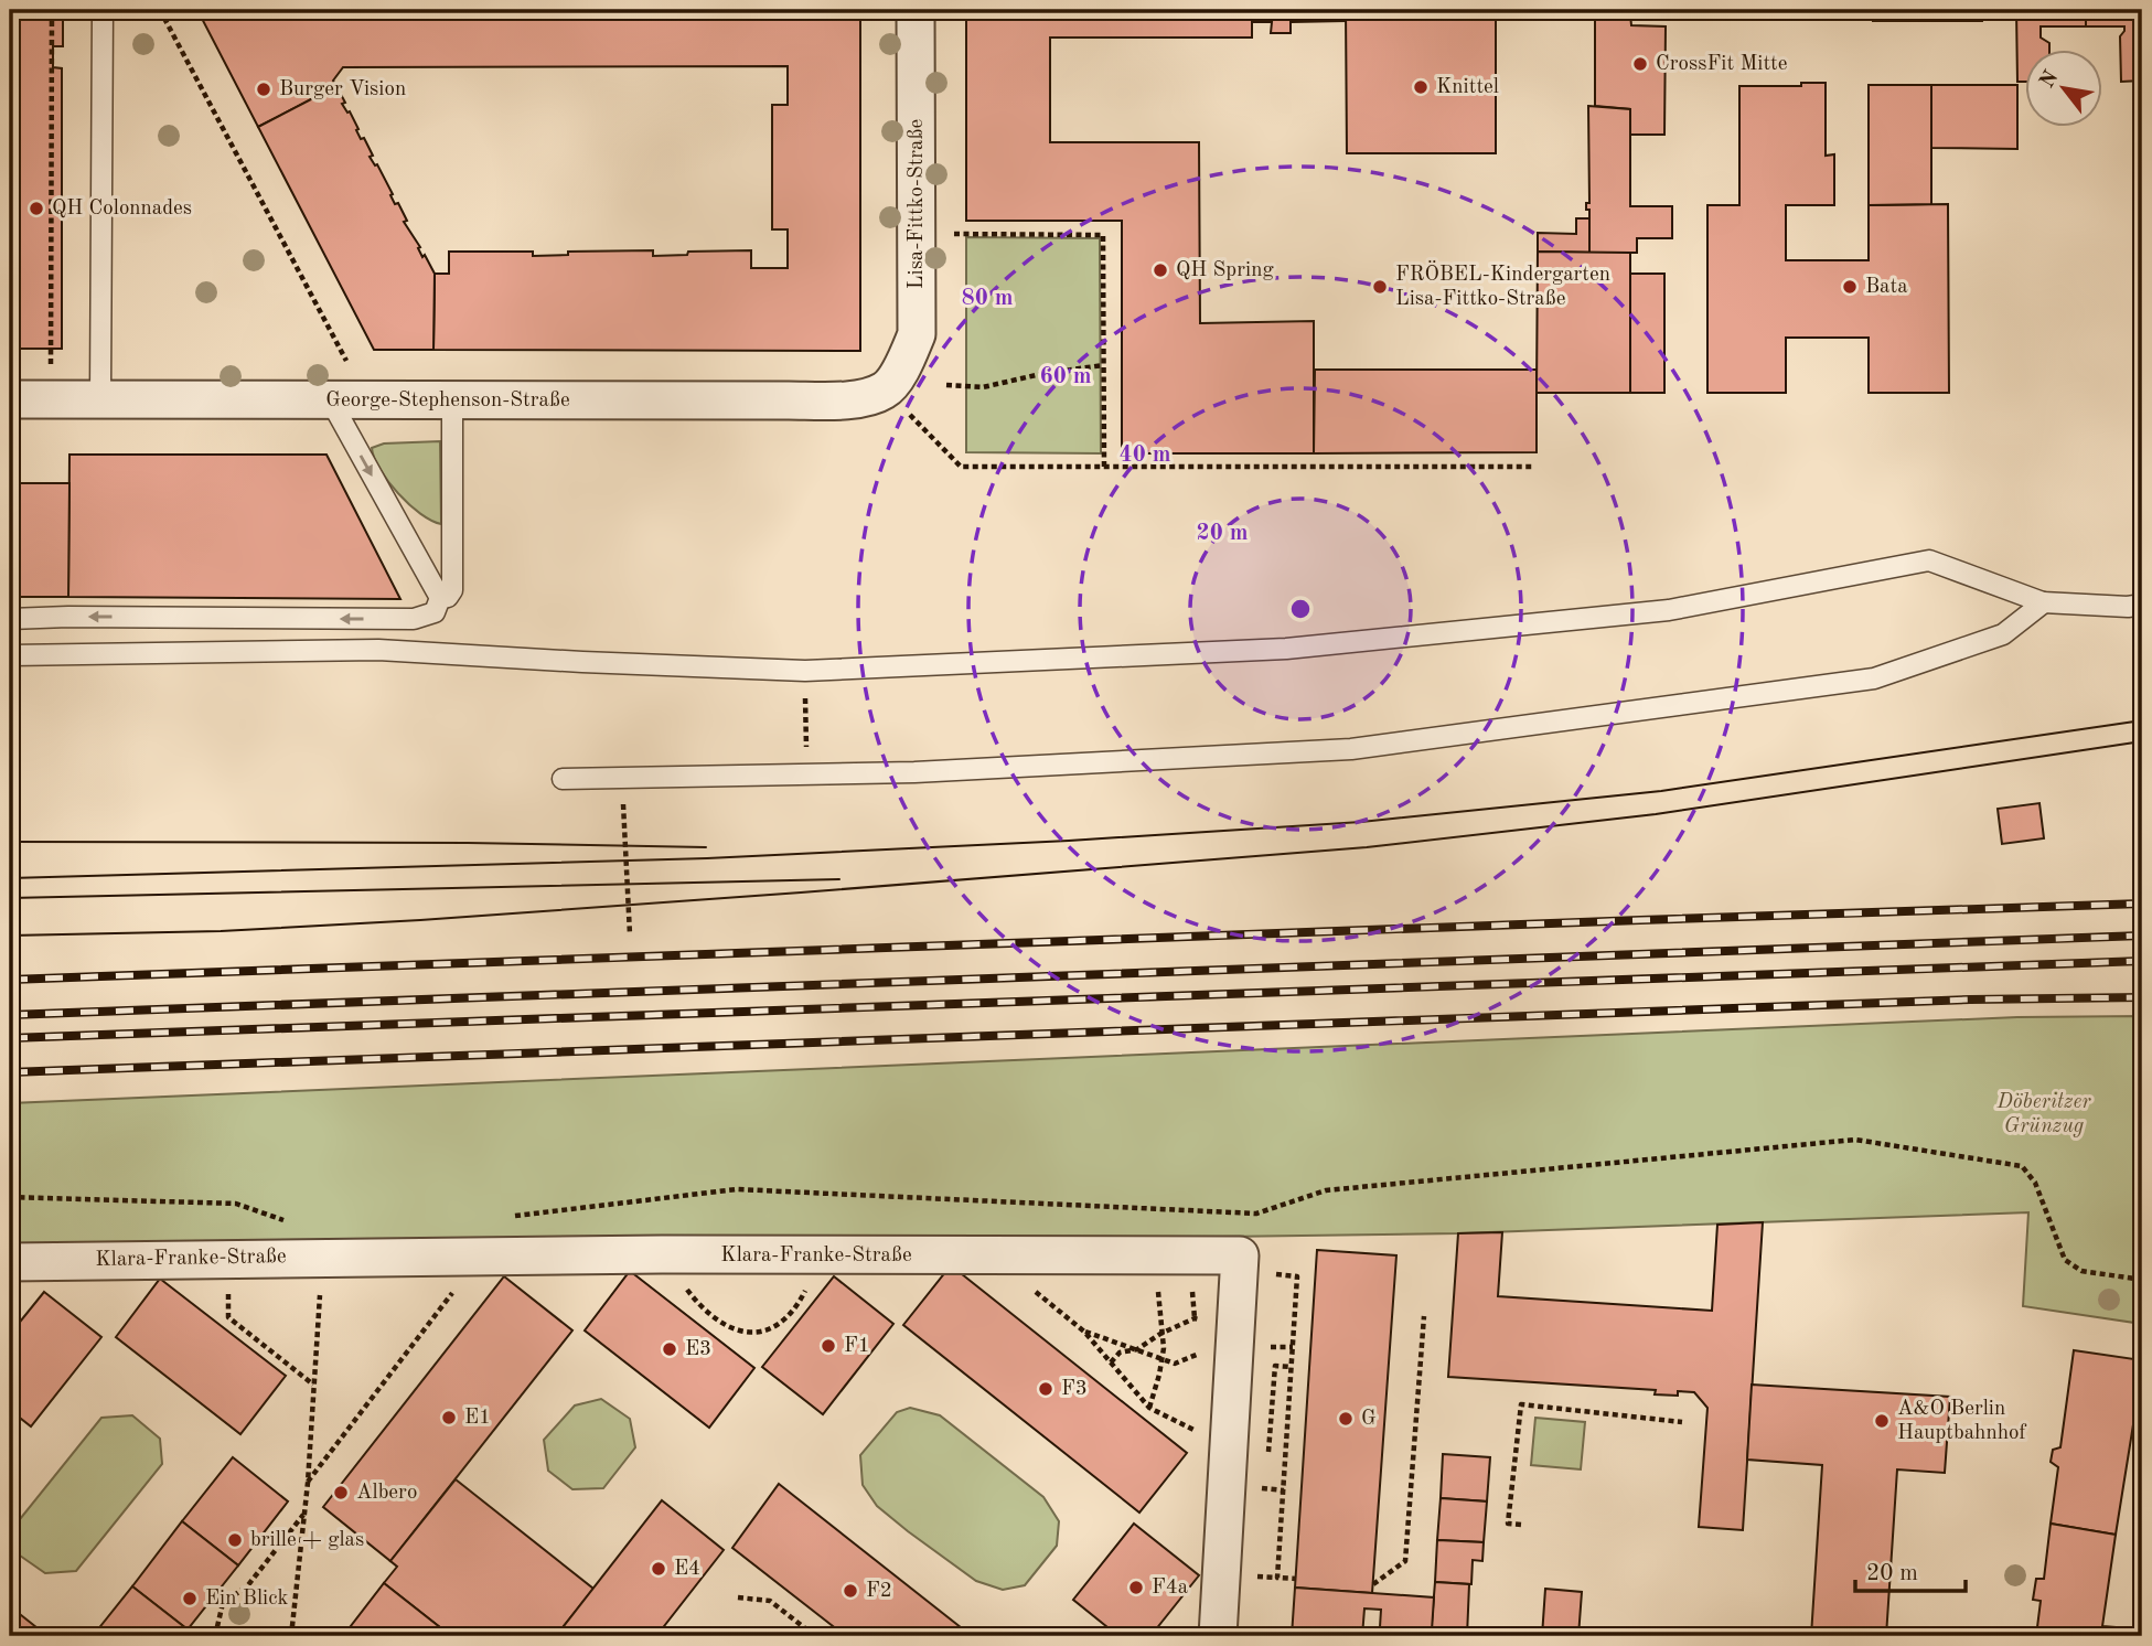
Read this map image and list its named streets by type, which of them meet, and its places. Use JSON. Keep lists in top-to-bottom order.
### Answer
{
  "streets": {
    "street": ["Lisa-Fittko-Straße", "George-Stephenson-Straße", "Klara-Franke-Straße"]
  },
  "crossings": [
    ["Lisa-Fittko-Straße", "George-Stephenson-Straße"]
  ],
  "parks": ["Döberitzer Grünzug"],
  "places": [
    "CrossFit Mitte",
    "Knittel",
    "Burger Vision",
    "QH Colonnades",
    "QH Spring",
    "FRÖBEL-Kindergarten Lisa-Fittko-Straße",
    "Bata",
    "F1",
    "E3",
    "F3",
    "E1",
    "G",
    "A&O Berlin Hauptbahnhof",
    "Albero",
    "brille + glas",
    "E4",
    "F4a",
    "F2",
    "Ein Blick"
  ],
  "scale_bar": "20 m",
  "north": "top left",
  "rings": [
    "80 m",
    "60 m",
    "40 m",
    "20 m"
  ]
}
